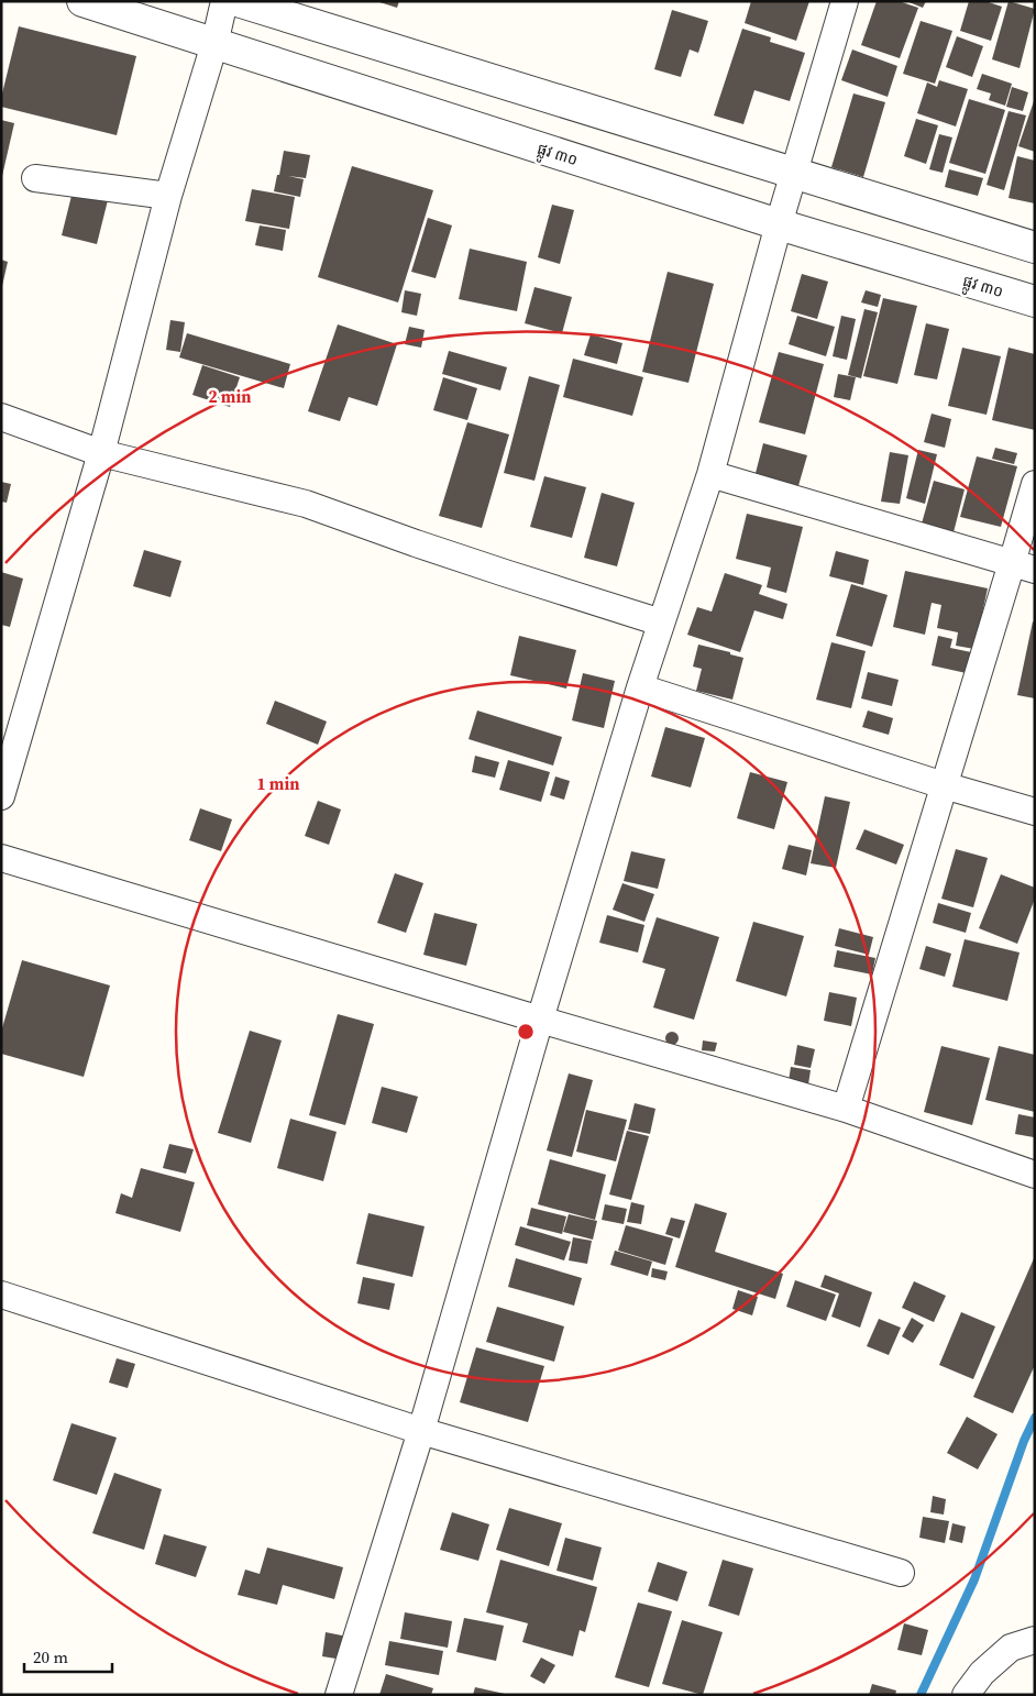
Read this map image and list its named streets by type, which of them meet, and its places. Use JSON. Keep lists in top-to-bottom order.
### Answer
{
  "streets": {
    "street": ["ផ្លូវ ៣០"]
  },
  "scale_bar": "20 m",
  "rings": ["2 min", "1 min"]
}
